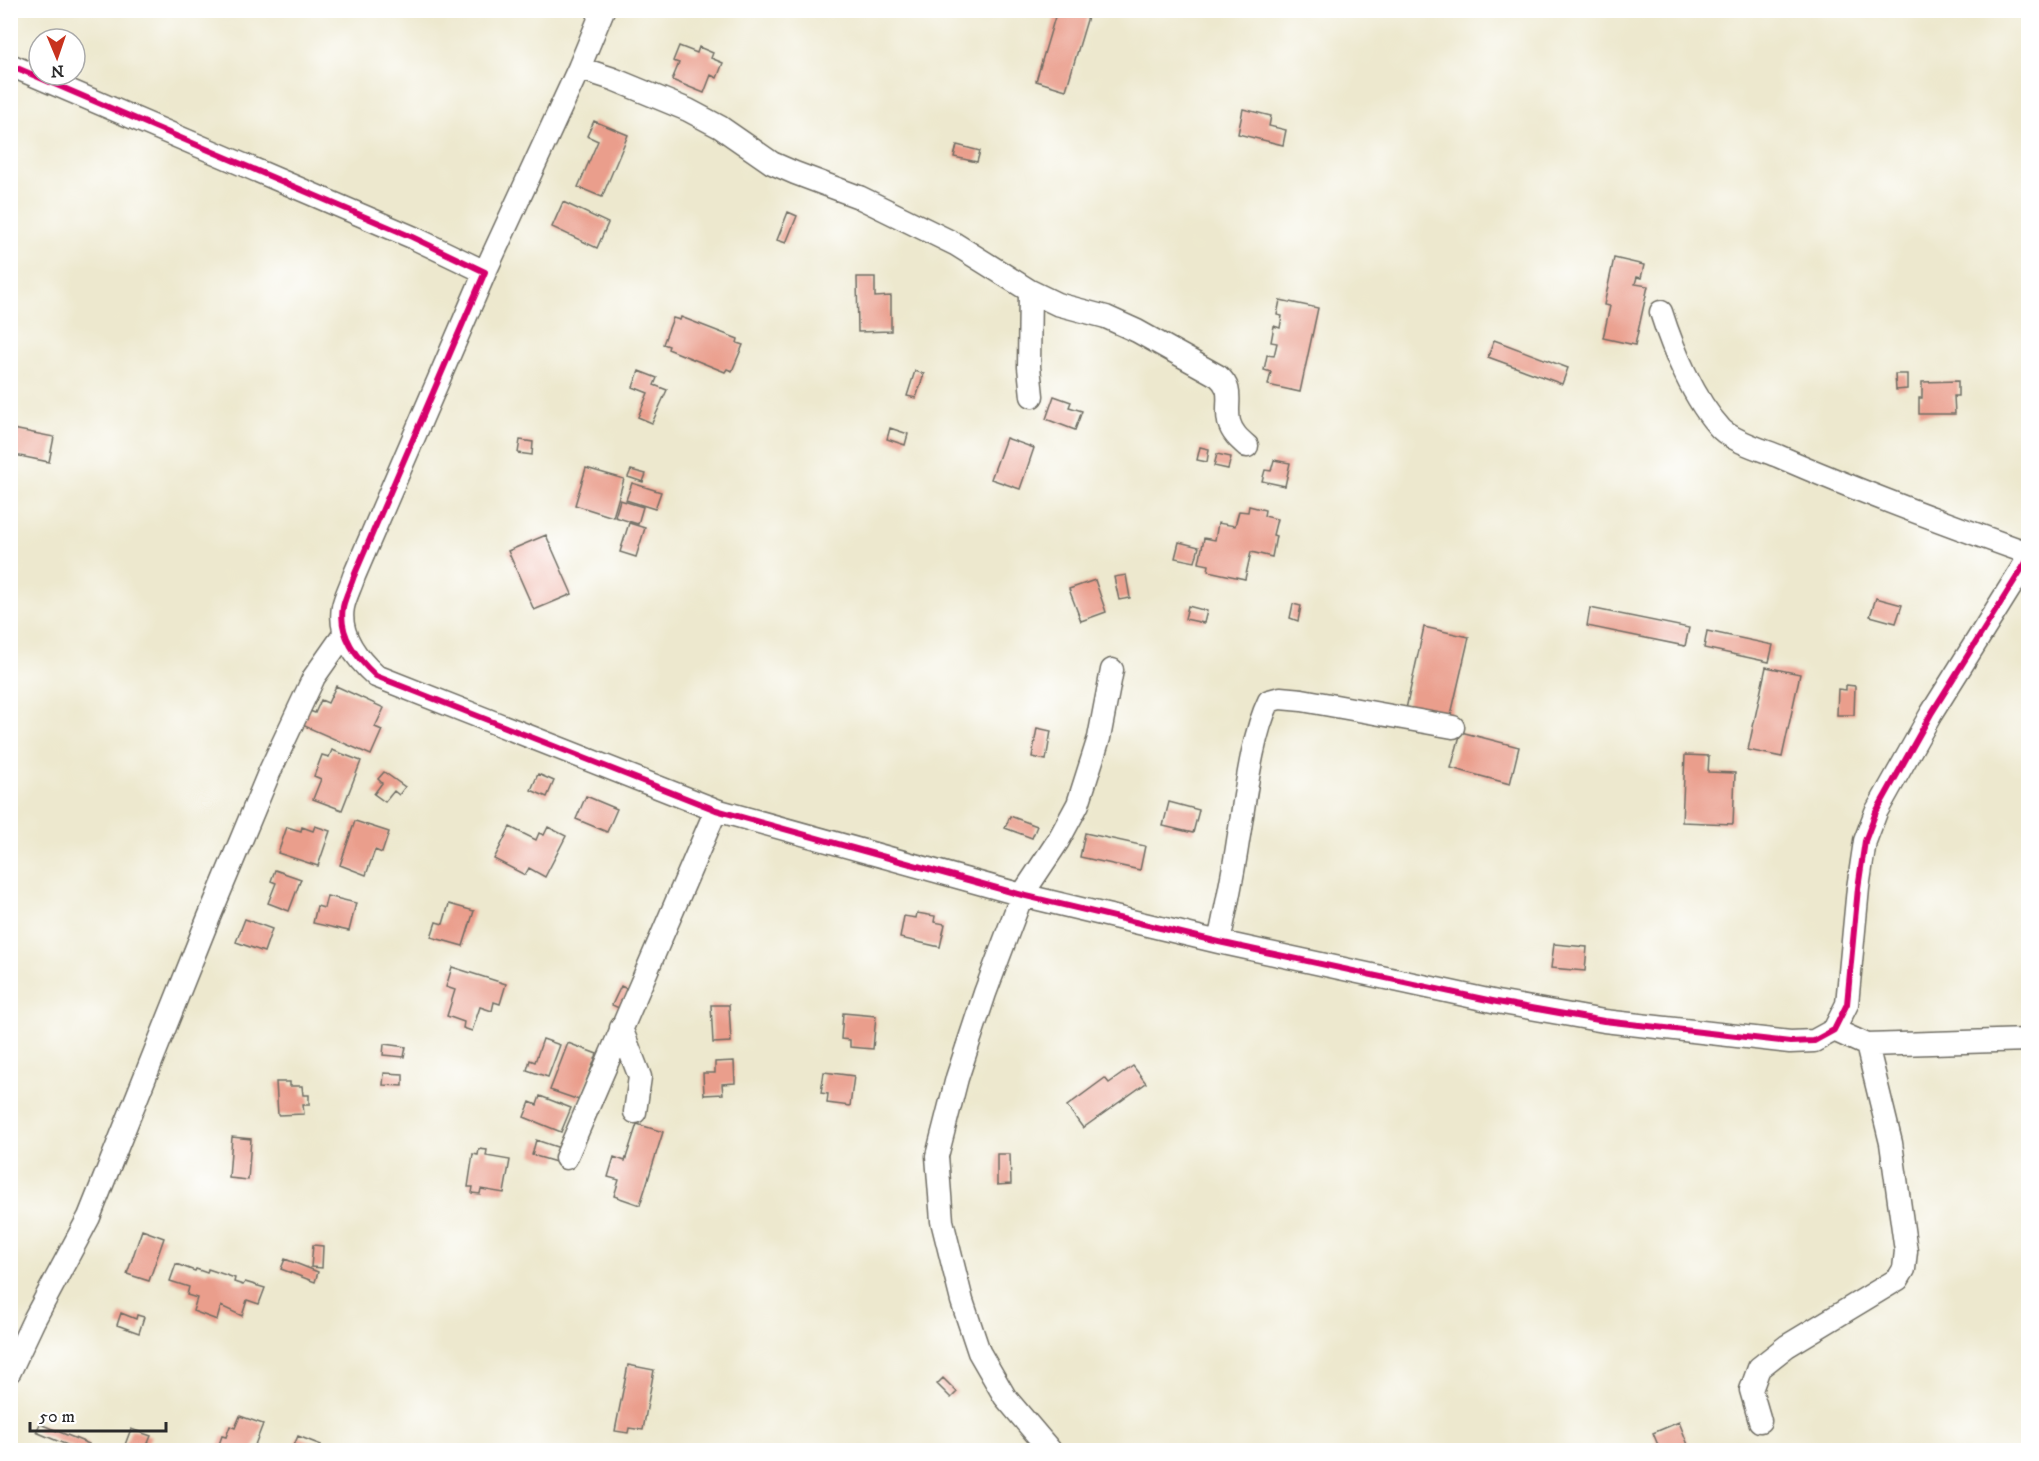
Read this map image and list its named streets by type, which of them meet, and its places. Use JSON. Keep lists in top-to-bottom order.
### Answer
{
  "scale_bar": "50 m",
  "north": "bottom"
}
